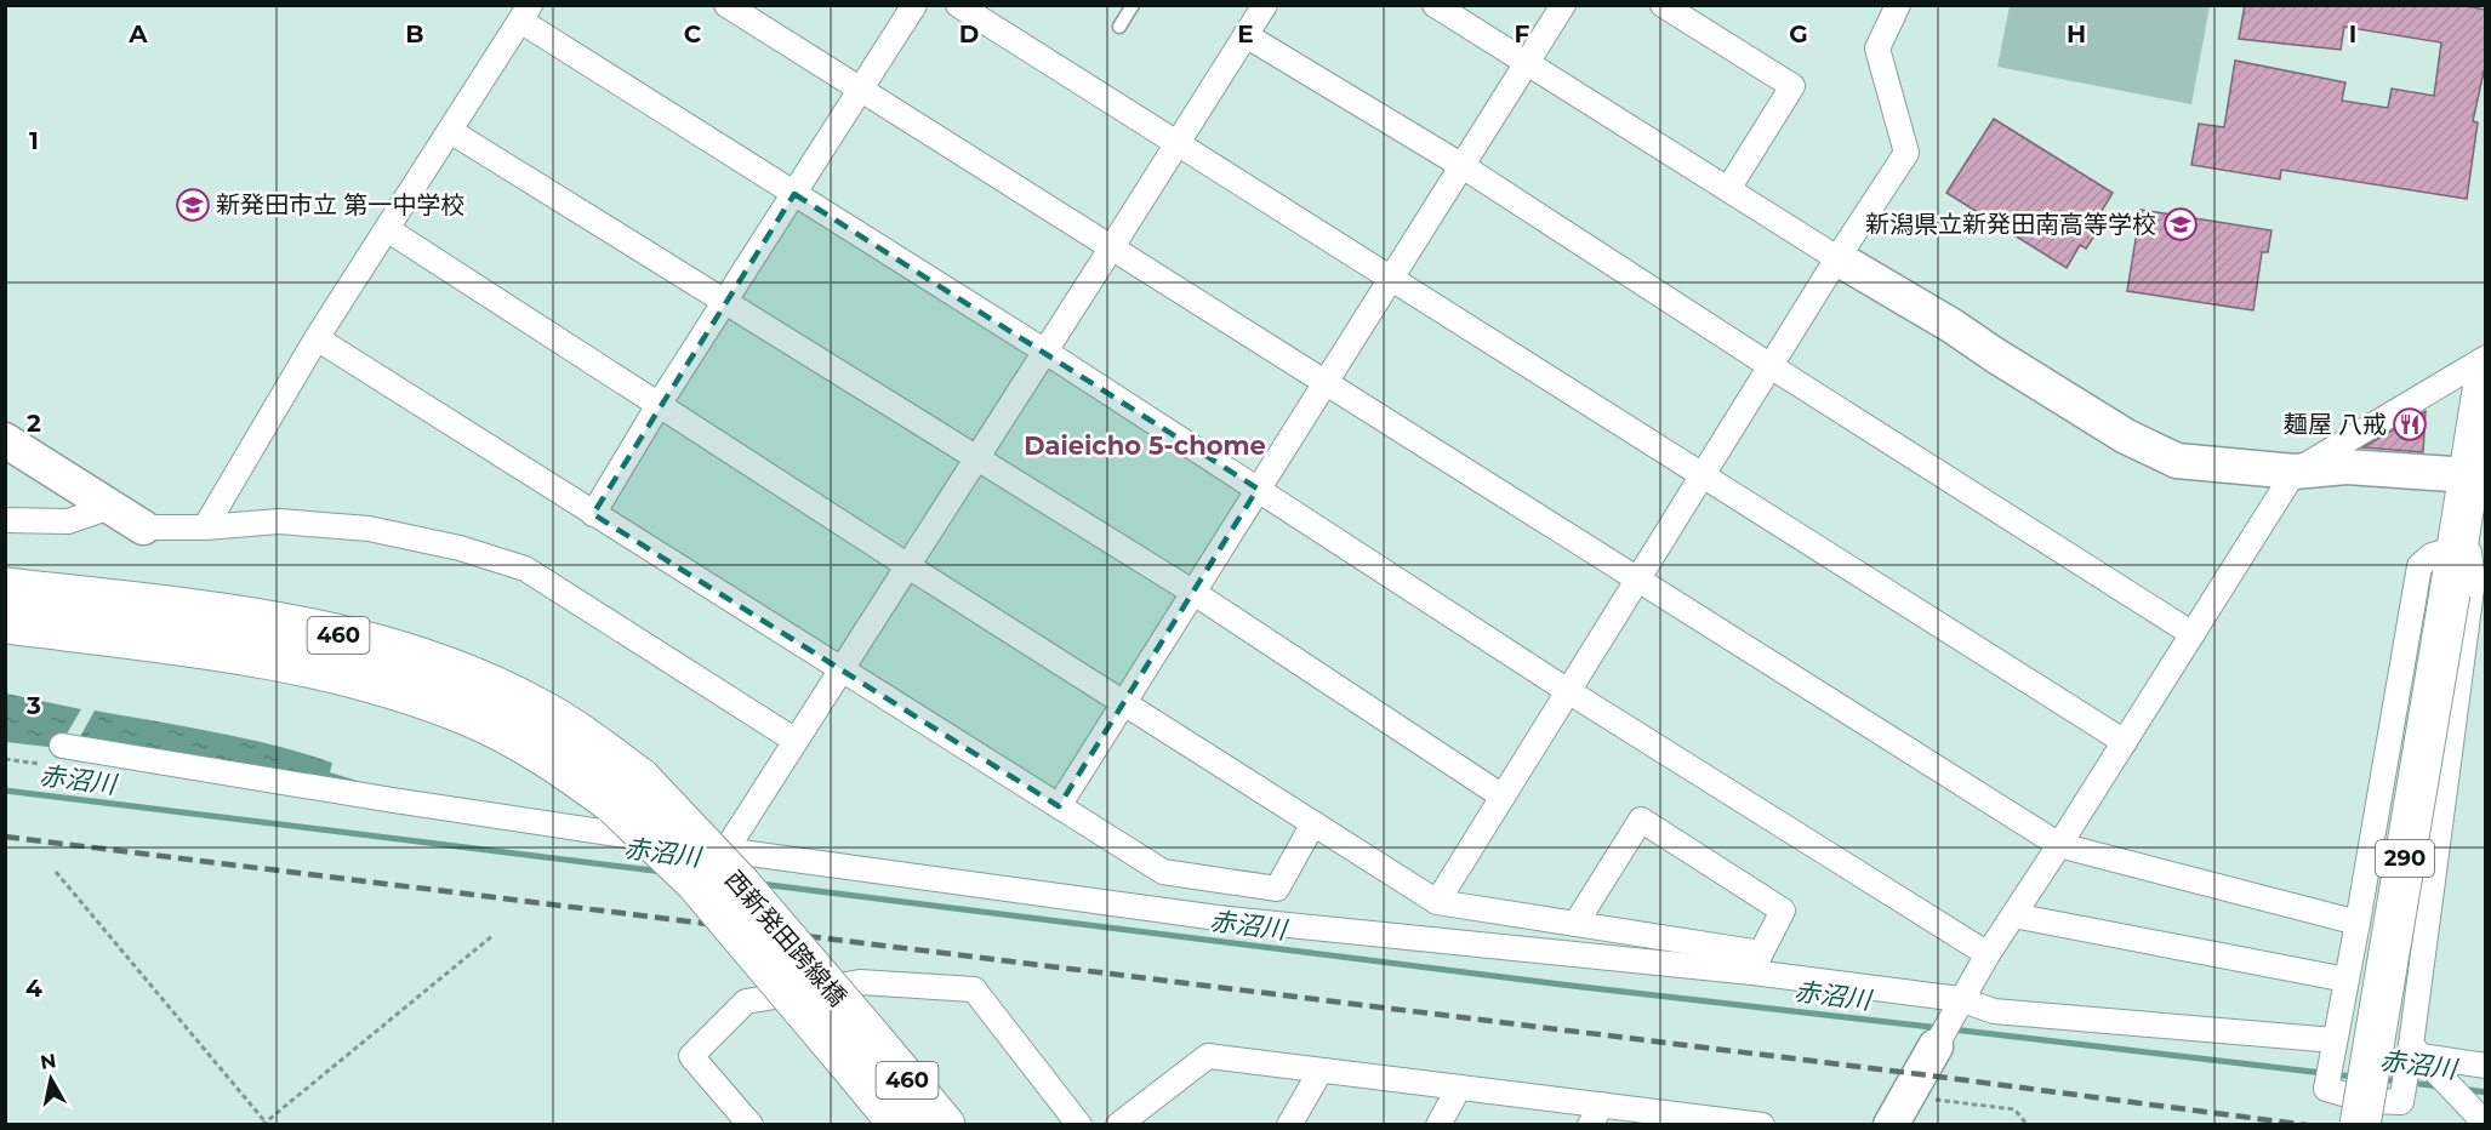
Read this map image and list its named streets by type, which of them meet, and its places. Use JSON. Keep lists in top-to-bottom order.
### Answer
{
  "streets": {
    "highway": ["460", "290", "西新発田跨線橋"]
  },
  "crossings": [
    ["460", "西新発田跨線橋"]
  ],
  "districts": ["Daieicho 5-chome"],
  "water": ["赤沼川"],
  "places": {
    "school or university": ["新発田市立 第一中学校", "新潟県立新発田南高等学校"],
    "restaurant": ["麺屋 八戒"]
  },
  "north": "top",
  "grid": {
    "columns": [
      "A",
      "B",
      "C",
      "D",
      "E",
      "F",
      "G",
      "H",
      "I"
    ],
    "rows": [
      "1",
      "2",
      "3",
      "4"
    ]
  }
}
